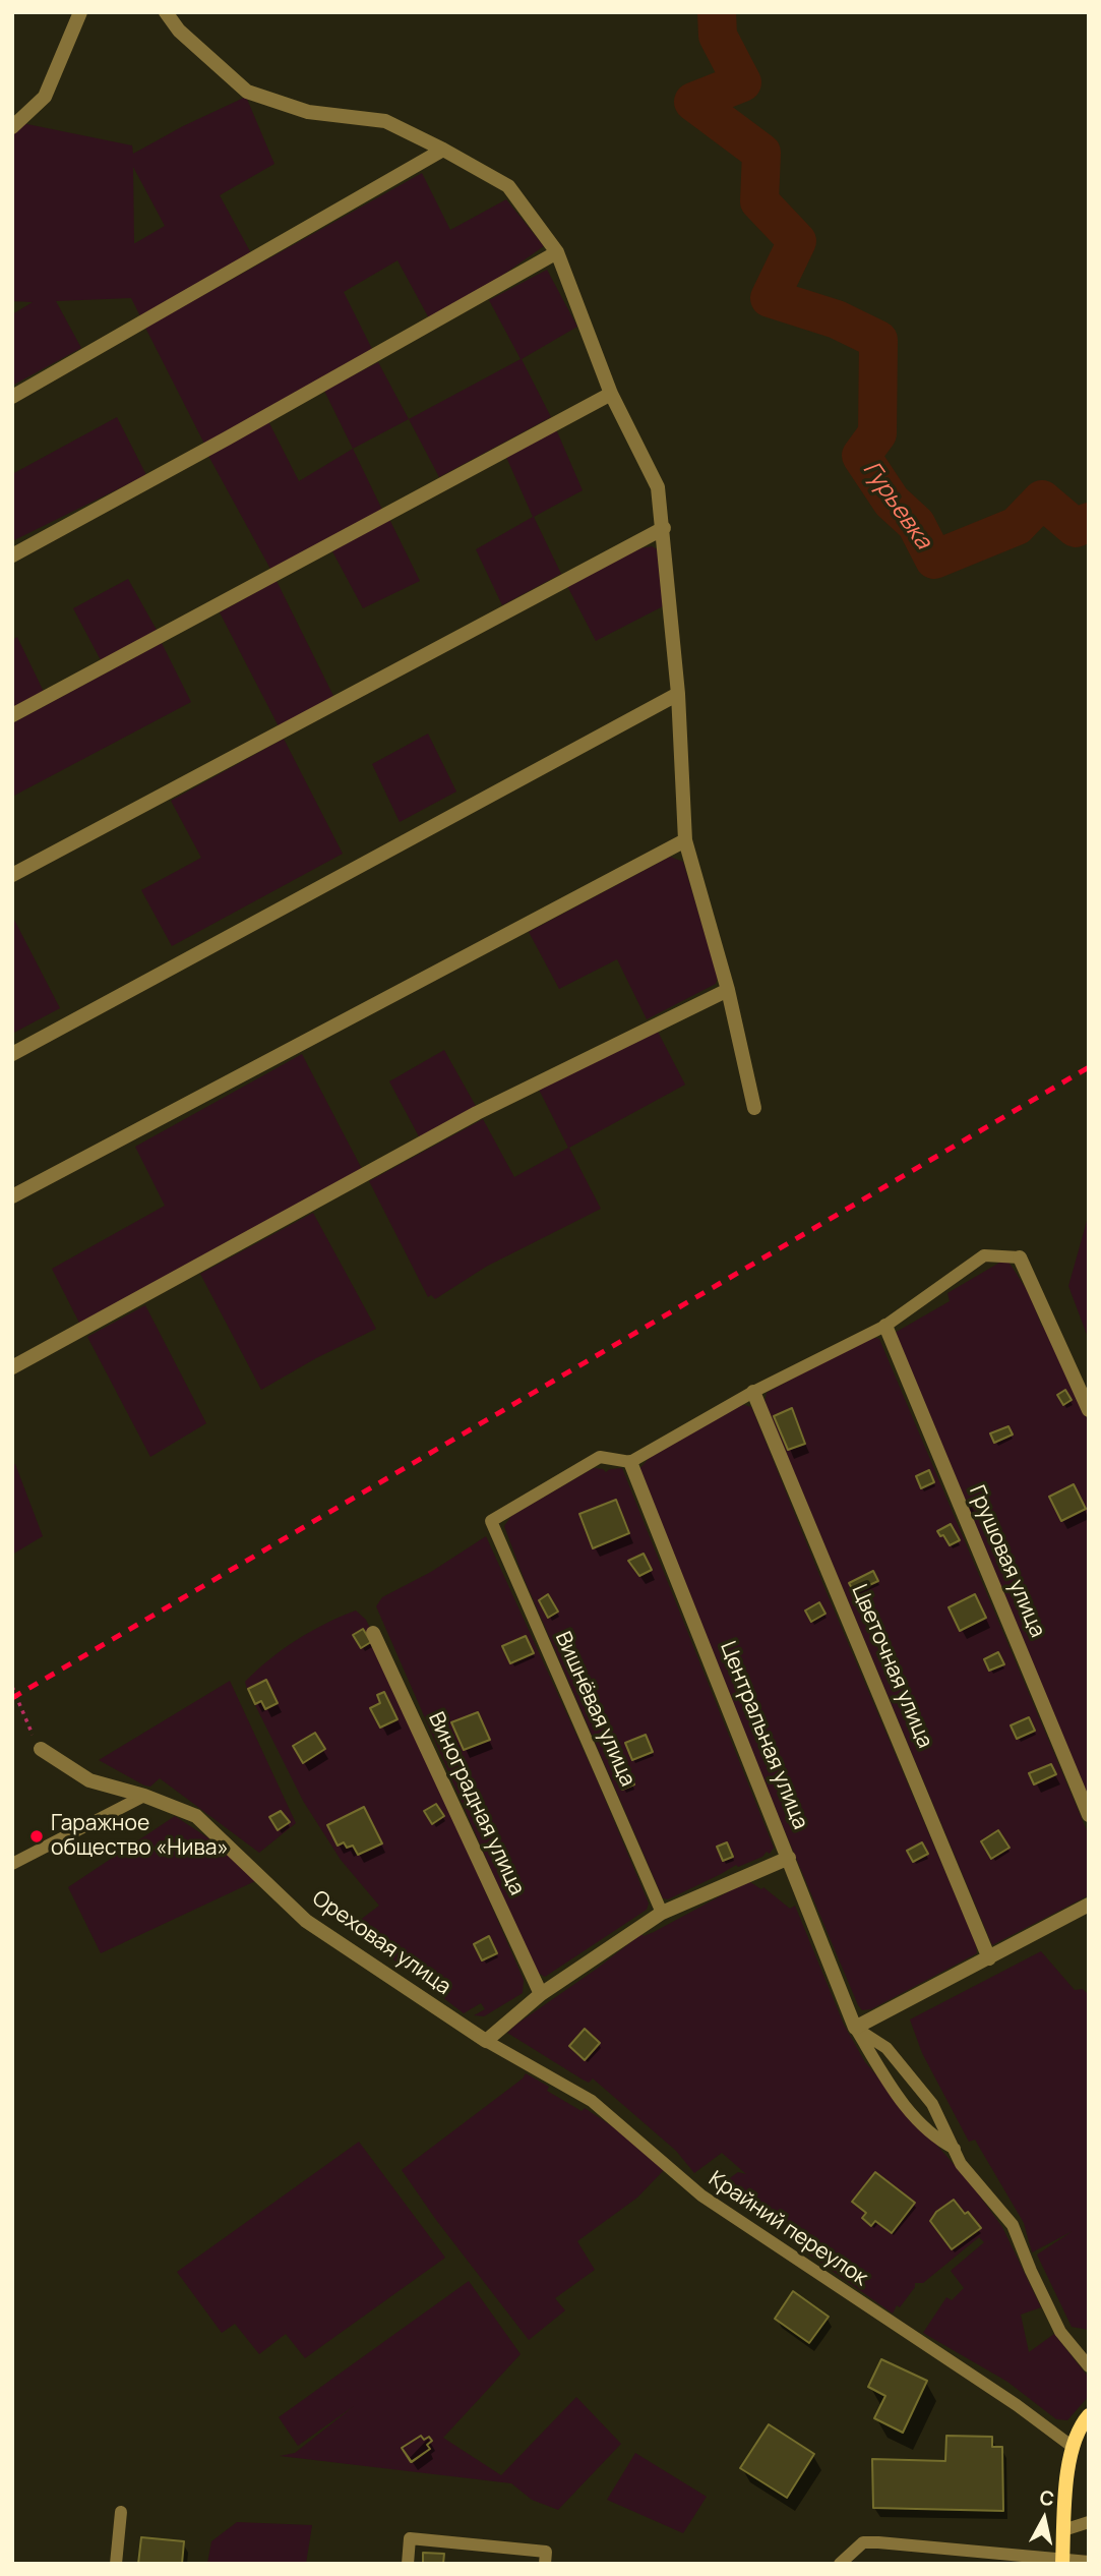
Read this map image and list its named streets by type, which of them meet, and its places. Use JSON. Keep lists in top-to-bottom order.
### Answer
{
  "streets": {
    "street": [
      "Грушовая улица",
      "Цветочная улица",
      "Центральная улица",
      "Виноградная улица",
      "Ореховая улица"
    ],
    "lane": ["Вишнёвая улица", "Крайний переулок"]
  },
  "crossings": [
    ["Вишнёвая улица", "Центральная улица"],
    ["Ореховая улица", "Крайний переулок"]
  ],
  "water": ["Гурьевка"],
  "places": ["Гаражное общество «Нива»"],
  "north": "top"
}
